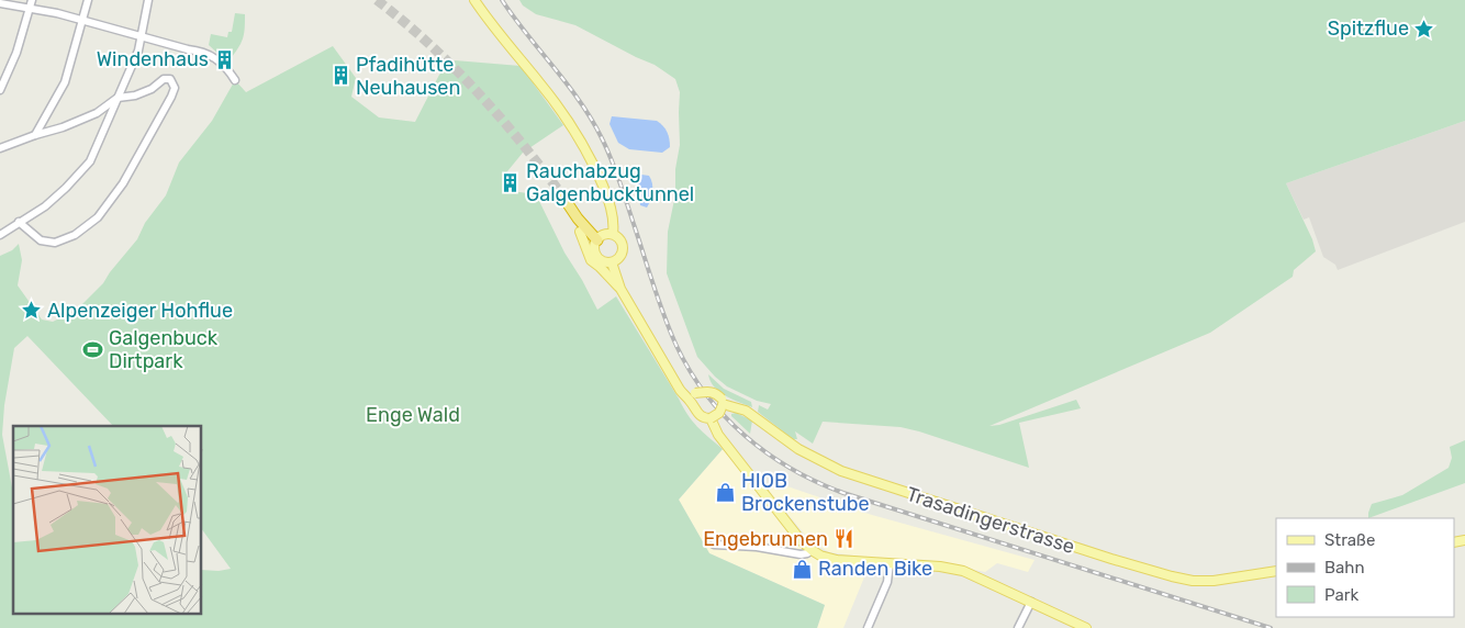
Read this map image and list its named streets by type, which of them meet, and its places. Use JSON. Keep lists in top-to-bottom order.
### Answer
{
  "streets": {
    "main road": ["Trasadingerstrasse"]
  },
  "parks": ["Enge Wald"],
  "places": {
    "place": ["Spitzflue", "Alpenzeiger Hohflue"],
    "building": ["Windenhaus", "Pfadihütte Neuhausen", "Rauchabzug Galgenbucktunnel"],
    "sports": ["Galgenbuck Dirtpark"],
    "shop": ["HIOB Brockenstube", "Randen Bike"],
    "restaurant": ["Engebrunnen"]
  },
  "legend": ["Straße", "Bahn", "Park"]
}
